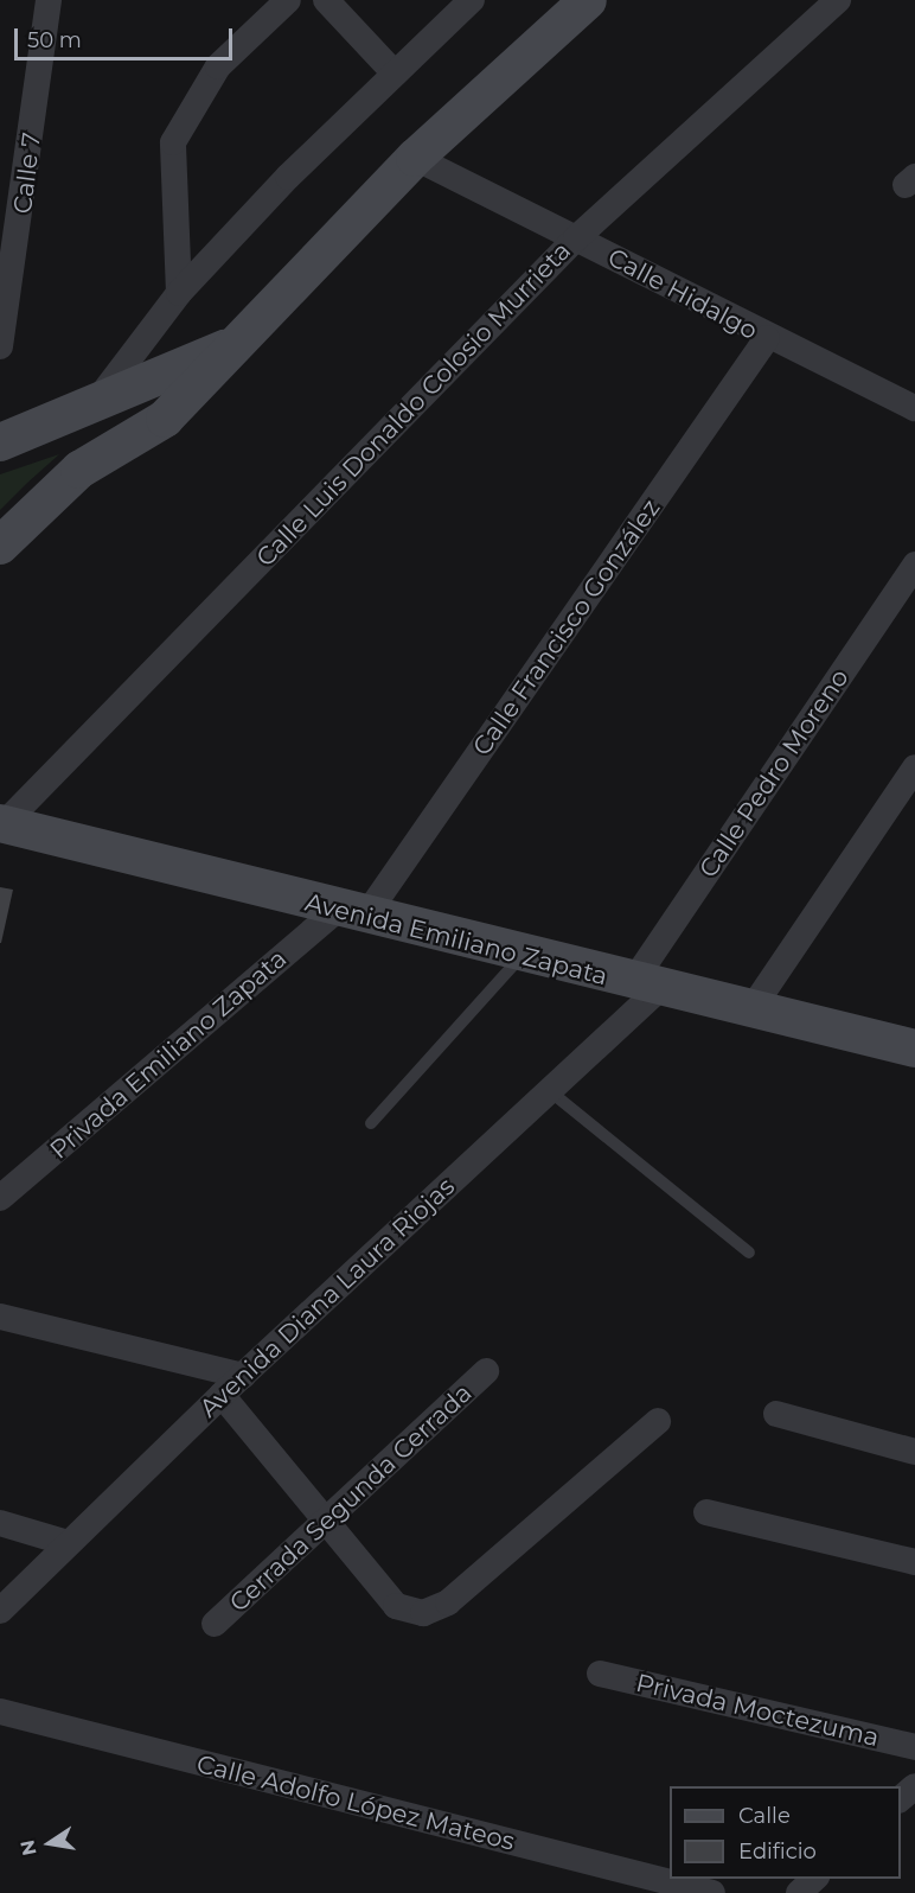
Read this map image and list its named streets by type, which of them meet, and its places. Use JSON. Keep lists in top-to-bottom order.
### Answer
{
  "streets": {
    "street": [
      "Calle 7",
      "Calle Hidalgo",
      "Calle Luis Donaldo Colosio Murrieta",
      "Calle Francisco González",
      "Calle Pedro Moreno",
      "Avenida Emiliano Zapata",
      "Privada Emiliano Zapata",
      "Avenida Diana Laura Riojas",
      "Cerrada Segunda Cerrada",
      "Privada Moctezuma",
      "Calle Adolfo López Mateos"
    ]
  },
  "crossings": [
    ["Calle Hidalgo", "Calle Luis Donaldo Colosio Murrieta"],
    ["Calle Hidalgo", "Calle Francisco González"],
    ["Calle Luis Donaldo Colosio Murrieta", "Avenida Emiliano Zapata"],
    ["Calle Francisco González", "Avenida Emiliano Zapata"],
    ["Calle Francisco González", "Privada Emiliano Zapata"],
    ["Calle Pedro Moreno", "Avenida Emiliano Zapata"],
    ["Calle Pedro Moreno", "Avenida Diana Laura Riojas"],
    ["Avenida Emiliano Zapata", "Privada Emiliano Zapata"],
    ["Avenida Emiliano Zapata", "Avenida Diana Laura Riojas"]
  ],
  "legend": ["Calle", "Edificio"],
  "scale_bar": "50 m",
  "north": "left"
}
